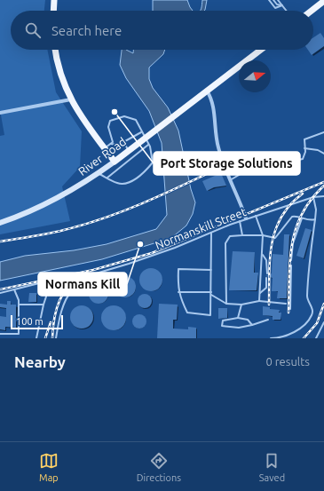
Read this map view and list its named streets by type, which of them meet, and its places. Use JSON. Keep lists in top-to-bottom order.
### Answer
{
  "streets": {
    "main road": ["River Road"],
    "lane": ["Normanskill Street"]
  },
  "places": ["Port Storage Solutions", "Normans Kill"],
  "scale_bar": "100 m",
  "north": "right",
  "page": {
    "search": "Search here",
    "scale": "100 m",
    "heading": ["Nearby", "0 results"],
    "nav": ["Map", "Directions", "Saved"]
  }
}
